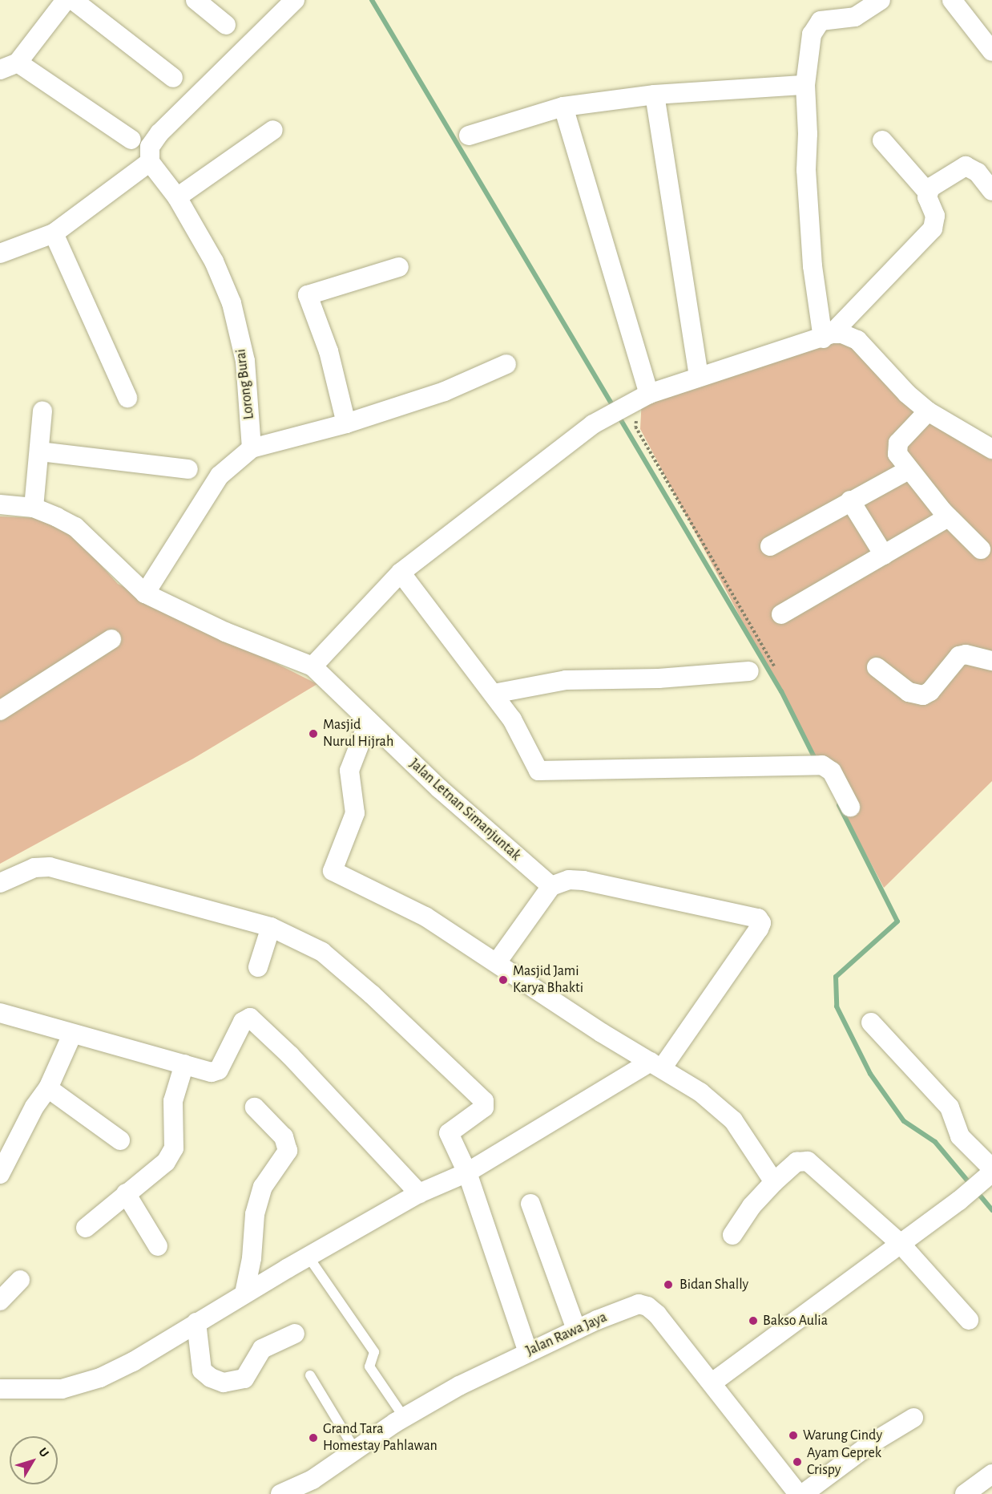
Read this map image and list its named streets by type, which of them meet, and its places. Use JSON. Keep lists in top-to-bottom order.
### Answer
{
  "streets": {
    "street": ["Lorong Burai", "Jalan Letnan Simanjuntak", "Jalan Rawa Jaya"]
  },
  "places": [
    "Masjid Nurul Hijrah",
    "Masjid Jami Karya Bhakti",
    "Bidan Shally",
    "Bakso Aulia",
    "Warung Cindy",
    "Grand Tara Homestay Pahlawan",
    "Ayam Geprek Crispy"
  ],
  "north": "top right"
}
